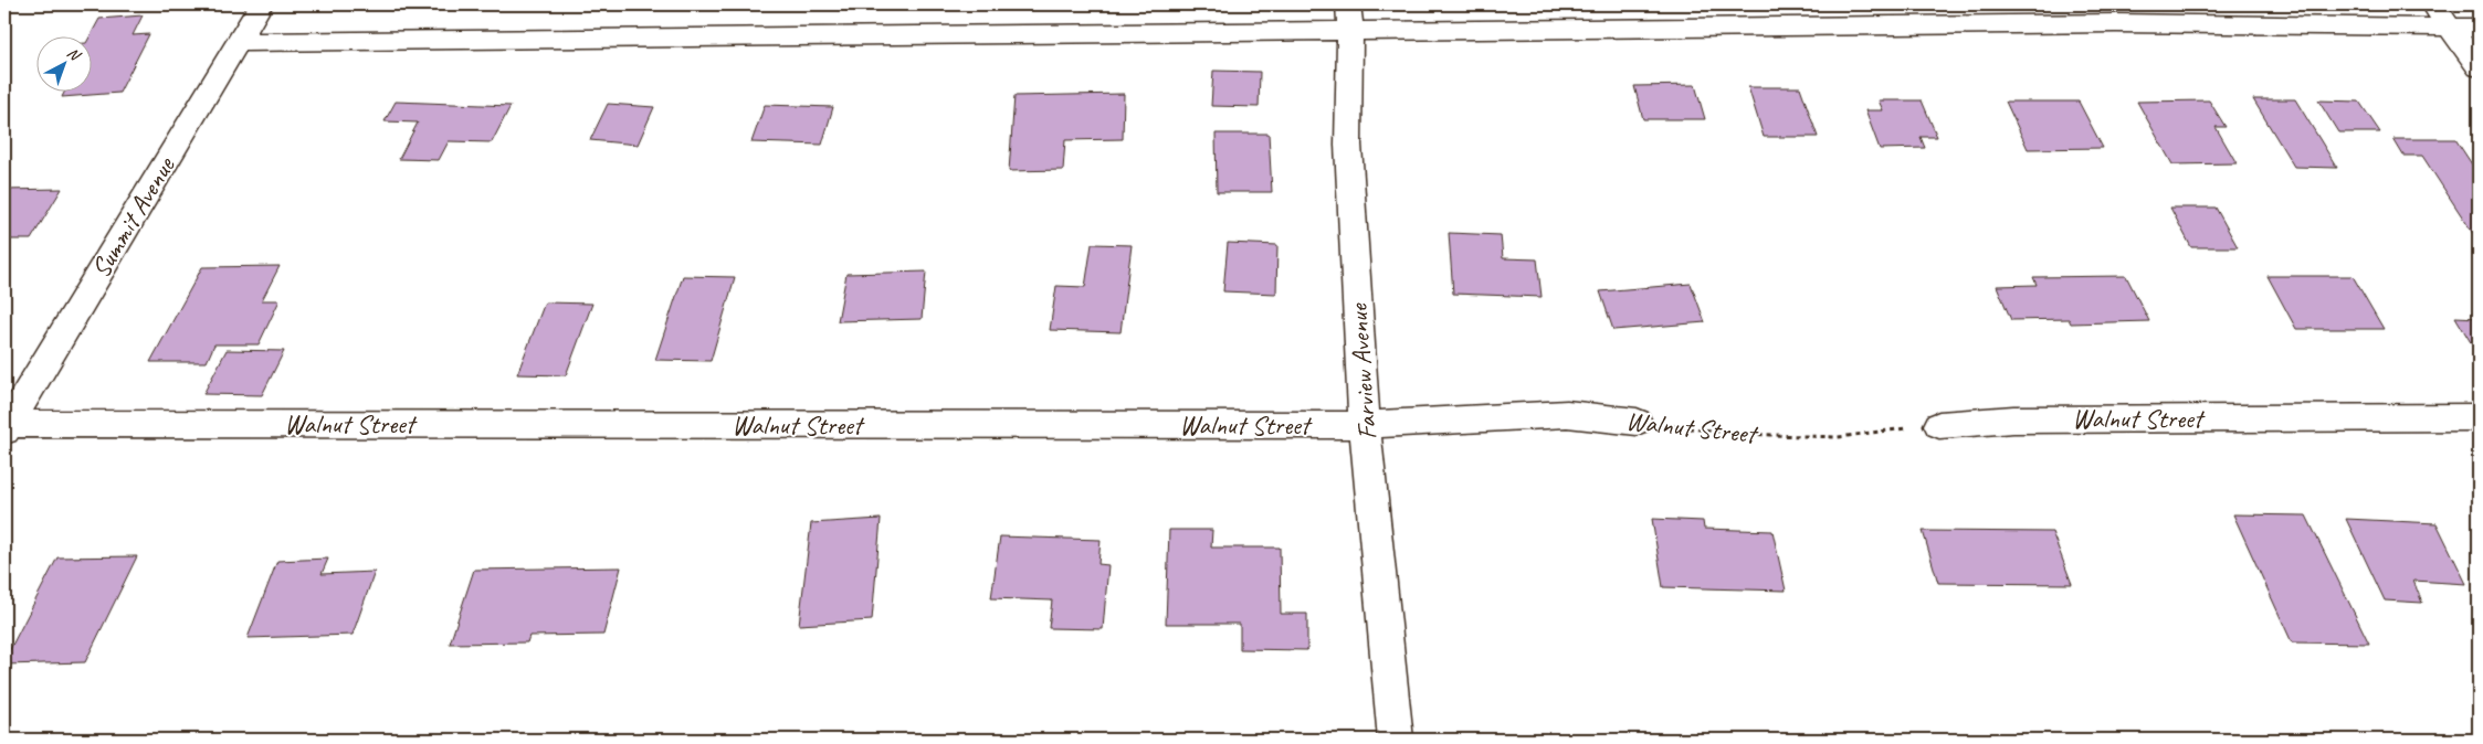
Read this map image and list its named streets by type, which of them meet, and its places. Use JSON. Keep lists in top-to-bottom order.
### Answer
{
  "streets": {
    "street": ["Summit Avenue", "Farview Avenue", "Walnut Street"]
  },
  "crossings": [
    ["Summit Avenue", "Walnut Street"],
    ["Farview Avenue", "Walnut Street"]
  ],
  "north": "top right"
}
